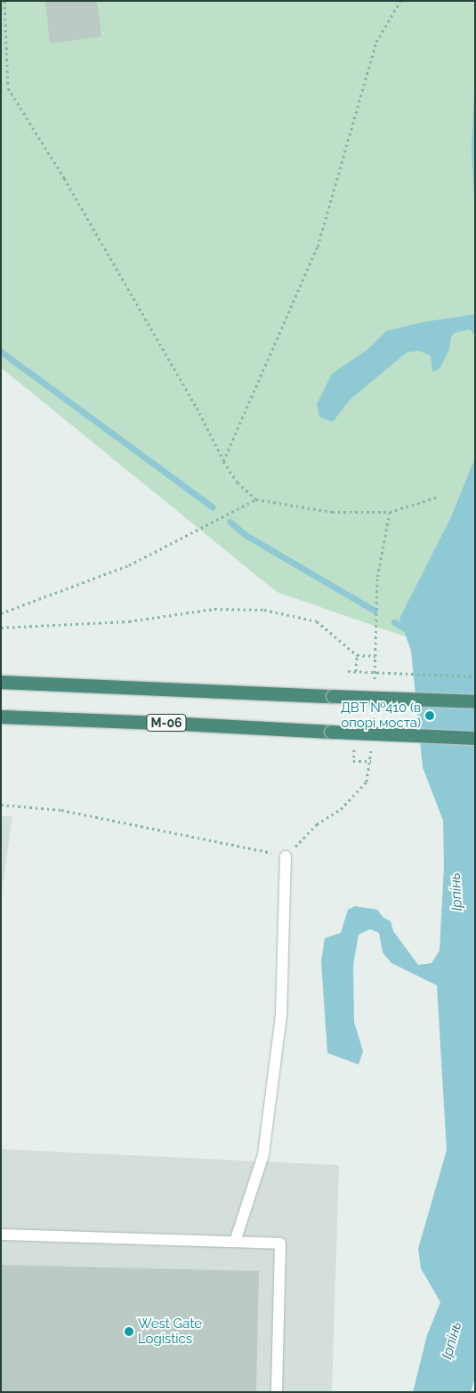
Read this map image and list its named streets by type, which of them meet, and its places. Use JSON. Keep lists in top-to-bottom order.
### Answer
{
  "streets": {
    "highway": ["М-06"]
  },
  "water": ["Ірпінь"],
  "places": ["ДВТ №410 (в опорі моста)", "West Gate Logistics"]
}
